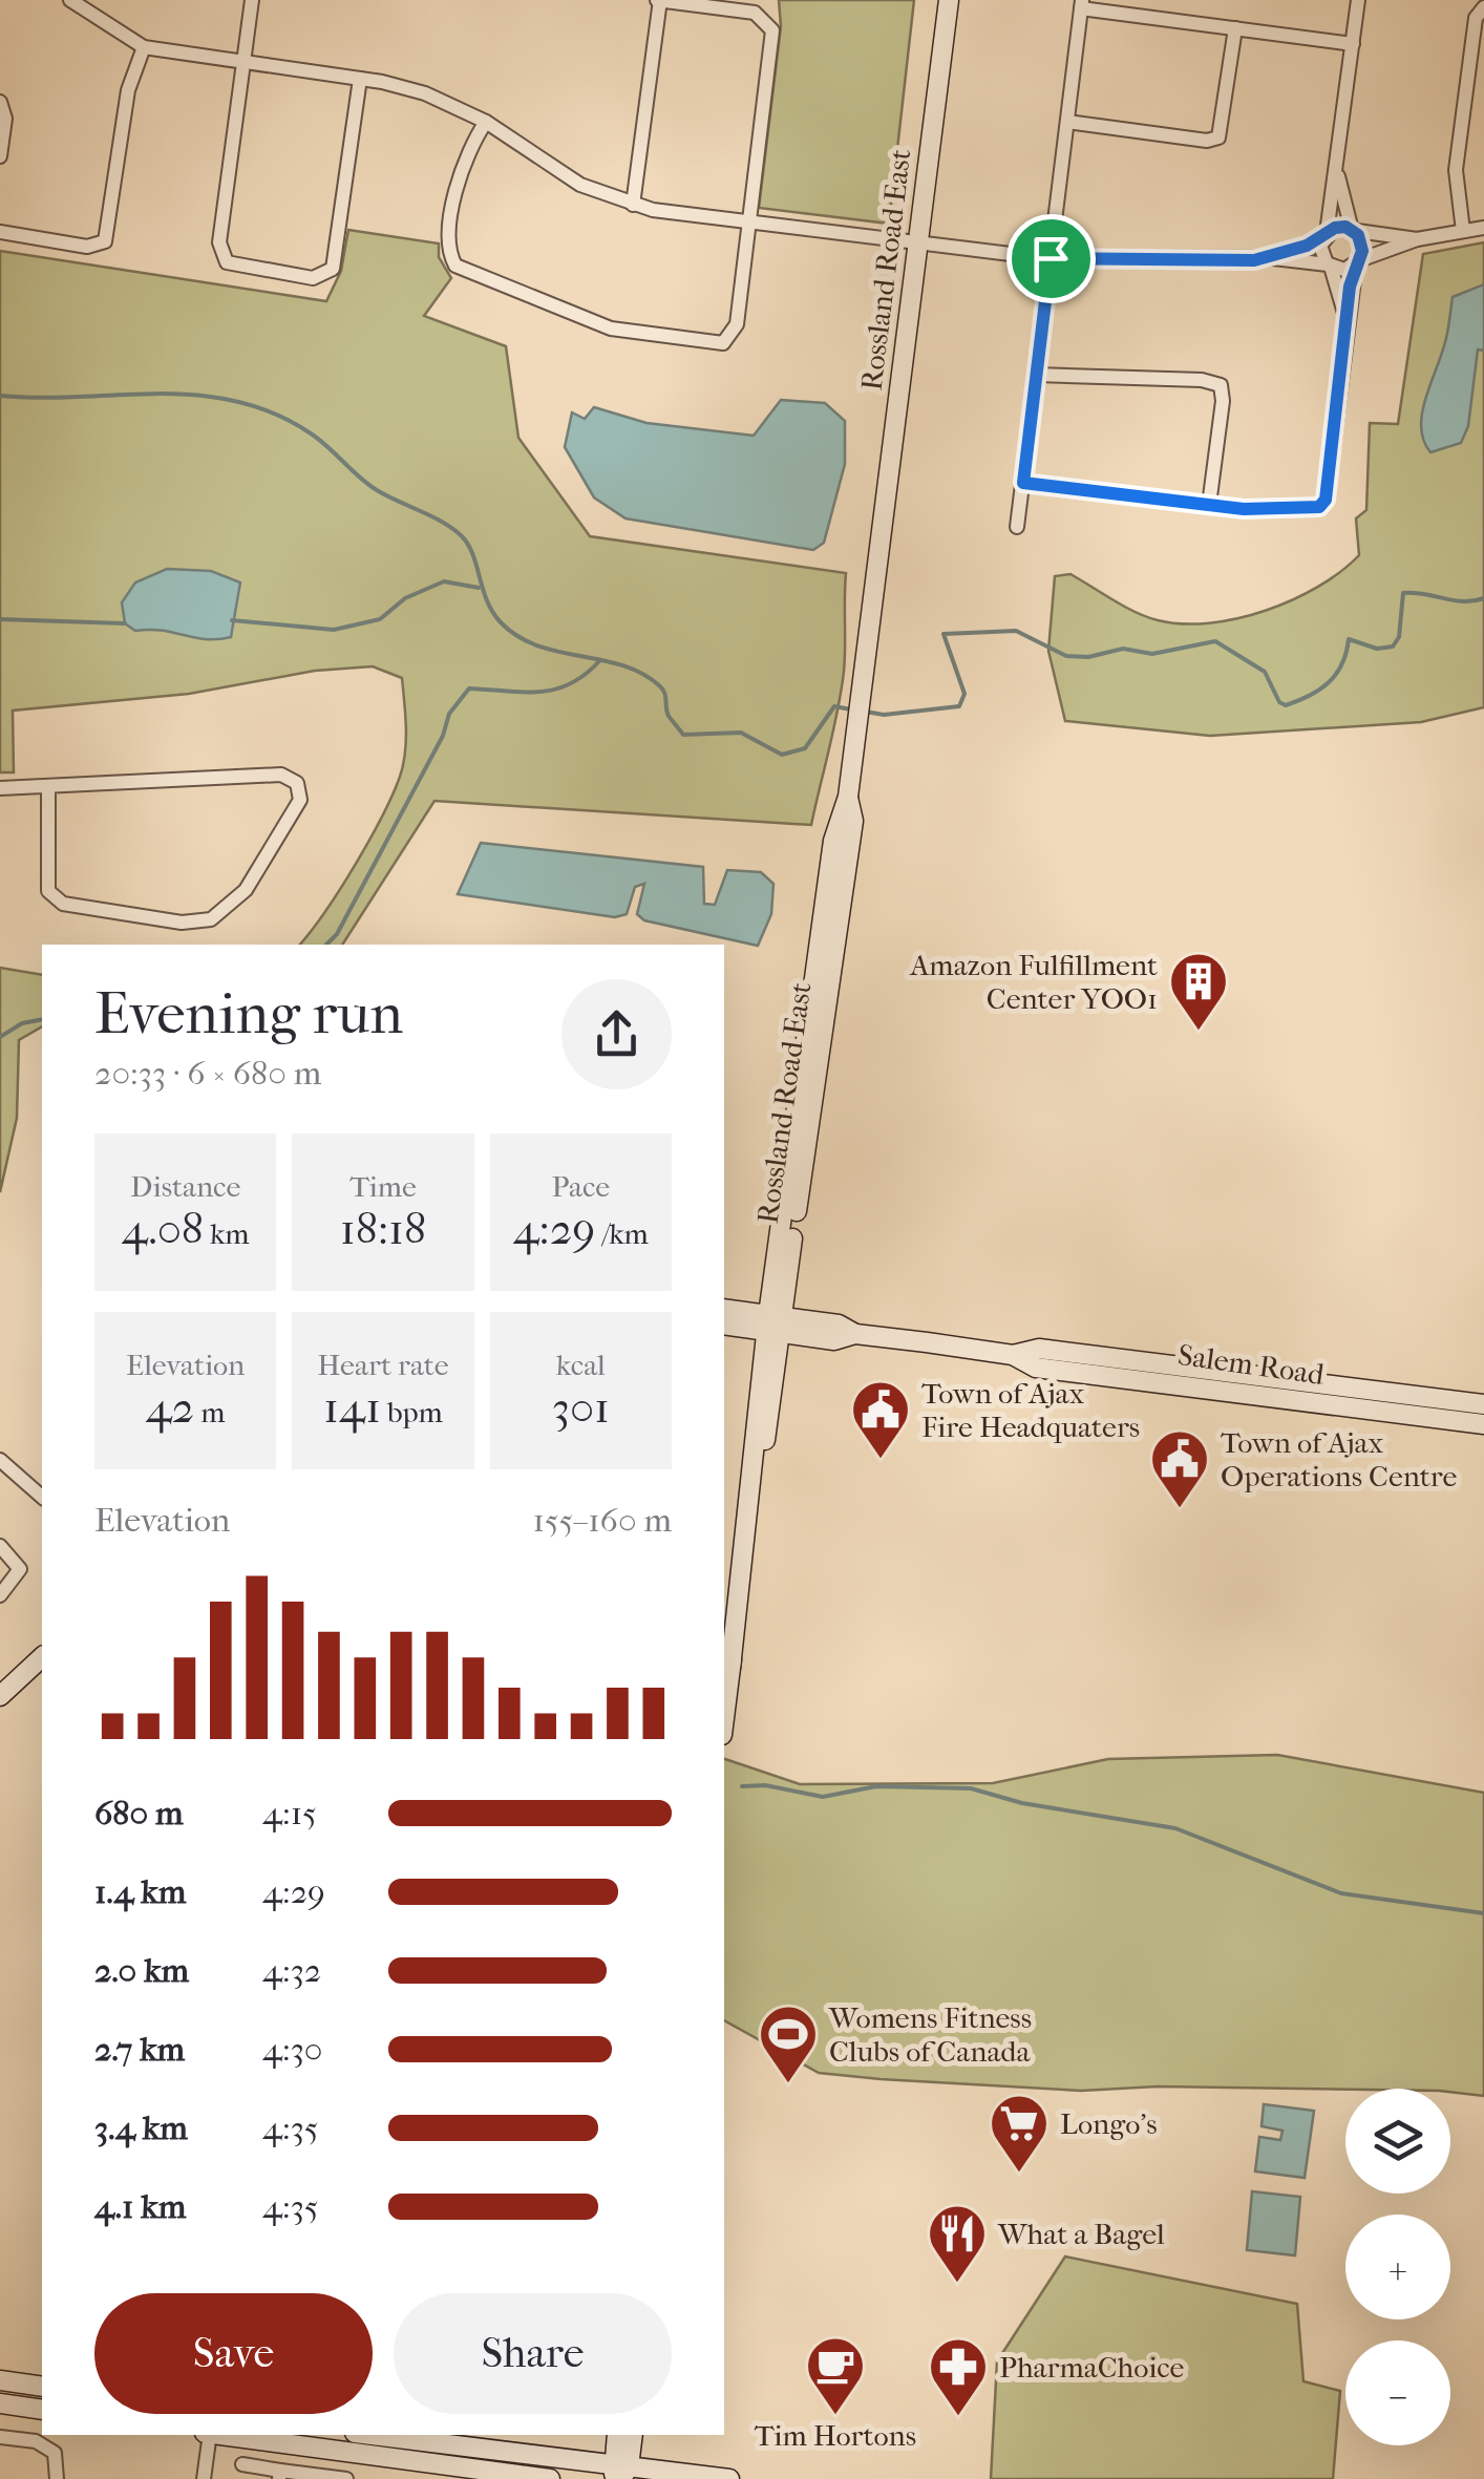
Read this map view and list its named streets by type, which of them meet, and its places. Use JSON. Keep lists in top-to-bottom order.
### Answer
{
  "streets": {
    "main road": ["Rossland Road East", "Salem Road"]
  },
  "crossings": [
    ["Rossland Road East", "Salem Road"]
  ],
  "places": {
    "building": ["Amazon Fulfillment Center YOO1"],
    "public building": ["Town of Ajax Fire Headquaters", "Town of Ajax Operations Centre"],
    "sports": ["Womens Fitness Clubs of Canada"],
    "supermarket": ["Longo's"],
    "restaurant": ["What a Bagel"],
    "cafe": ["Tim Hortons"],
    "pharmacy": ["PharmaChoice"]
  },
  "page": {
    "heading": ["Evening run", "20:33 · 6 × 680 m"],
    "stats": [
      ["Distance", "4.08 km"],
      ["Time", "18:18"],
      ["Pace", "4:29 /km"],
      ["Elevation", "42 m"],
      ["Heart rate", "141 bpm"],
      ["kcal", "301"]
    ],
    "chart": ["Elevation", "155–160 m"],
    "list": [
      {
        "name": "680 m",
        "note": "4:15"
      },
      {
        "name": "1.4 km",
        "note": "4:29"
      },
      {
        "name": "2.0 km",
        "note": "4:32"
      },
      {
        "name": "2.7 km",
        "note": "4:30"
      },
      {
        "name": "3.4 km",
        "note": "4:35"
      },
      {
        "name": "4.1 km",
        "note": "4:35"
      }
    ],
    "map_buttons": ["+", "−"],
    "buttons": ["Save", "Share"]
  }
}
